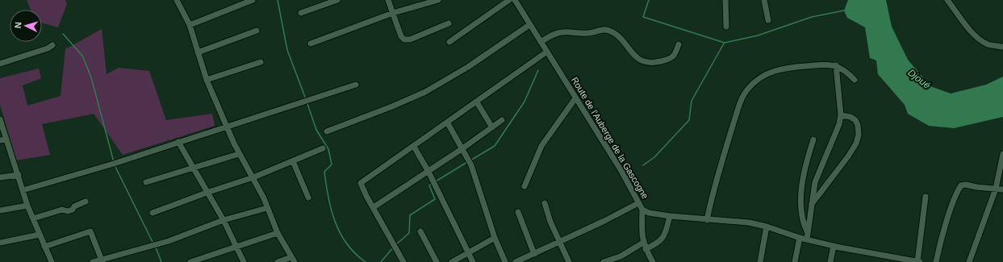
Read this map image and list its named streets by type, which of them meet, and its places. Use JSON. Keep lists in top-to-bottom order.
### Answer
{
  "streets": {
    "street": ["Route de l'Auberge de la Gascogne"]
  },
  "water": ["Djoué"],
  "north": "left"
}
